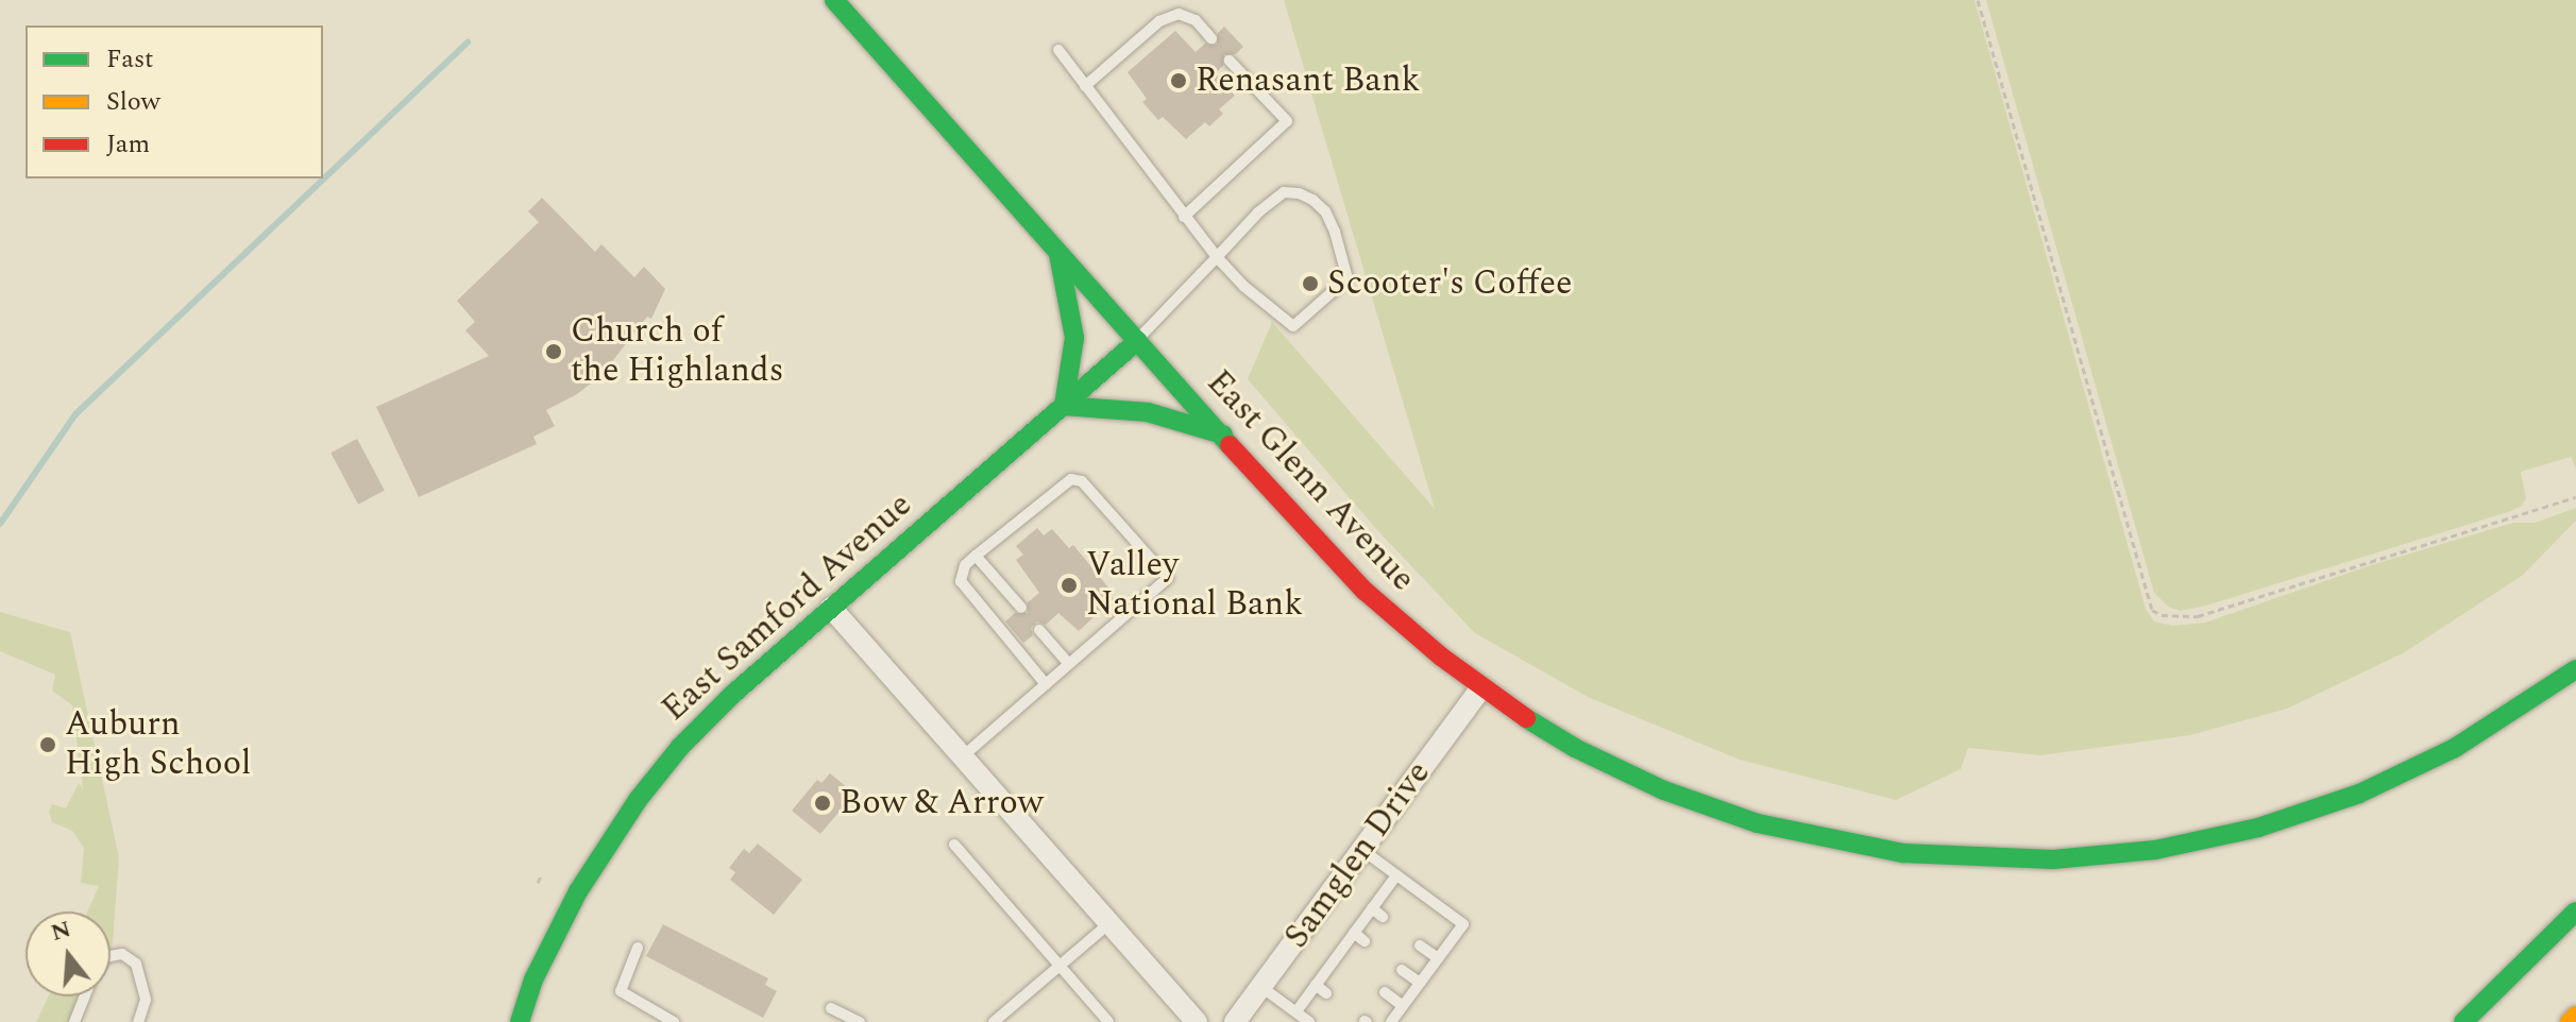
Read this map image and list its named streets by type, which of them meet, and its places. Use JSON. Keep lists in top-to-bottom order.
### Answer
{
  "streets": {
    "main road": ["East Glenn Avenue", "East Samford Avenue"],
    "street": ["Samglen Drive"]
  },
  "crossings": [
    ["East Glenn Avenue", "East Samford Avenue"],
    ["East Glenn Avenue", "Samglen Drive"]
  ],
  "places": [
    "Renasant Bank",
    "Scooter's Coffee",
    "Church of the Highlands",
    "Valley National Bank",
    "Auburn High School",
    "Bow & Arrow"
  ],
  "legend": ["Fast", "Slow", "Jam"],
  "north": "top"
}
